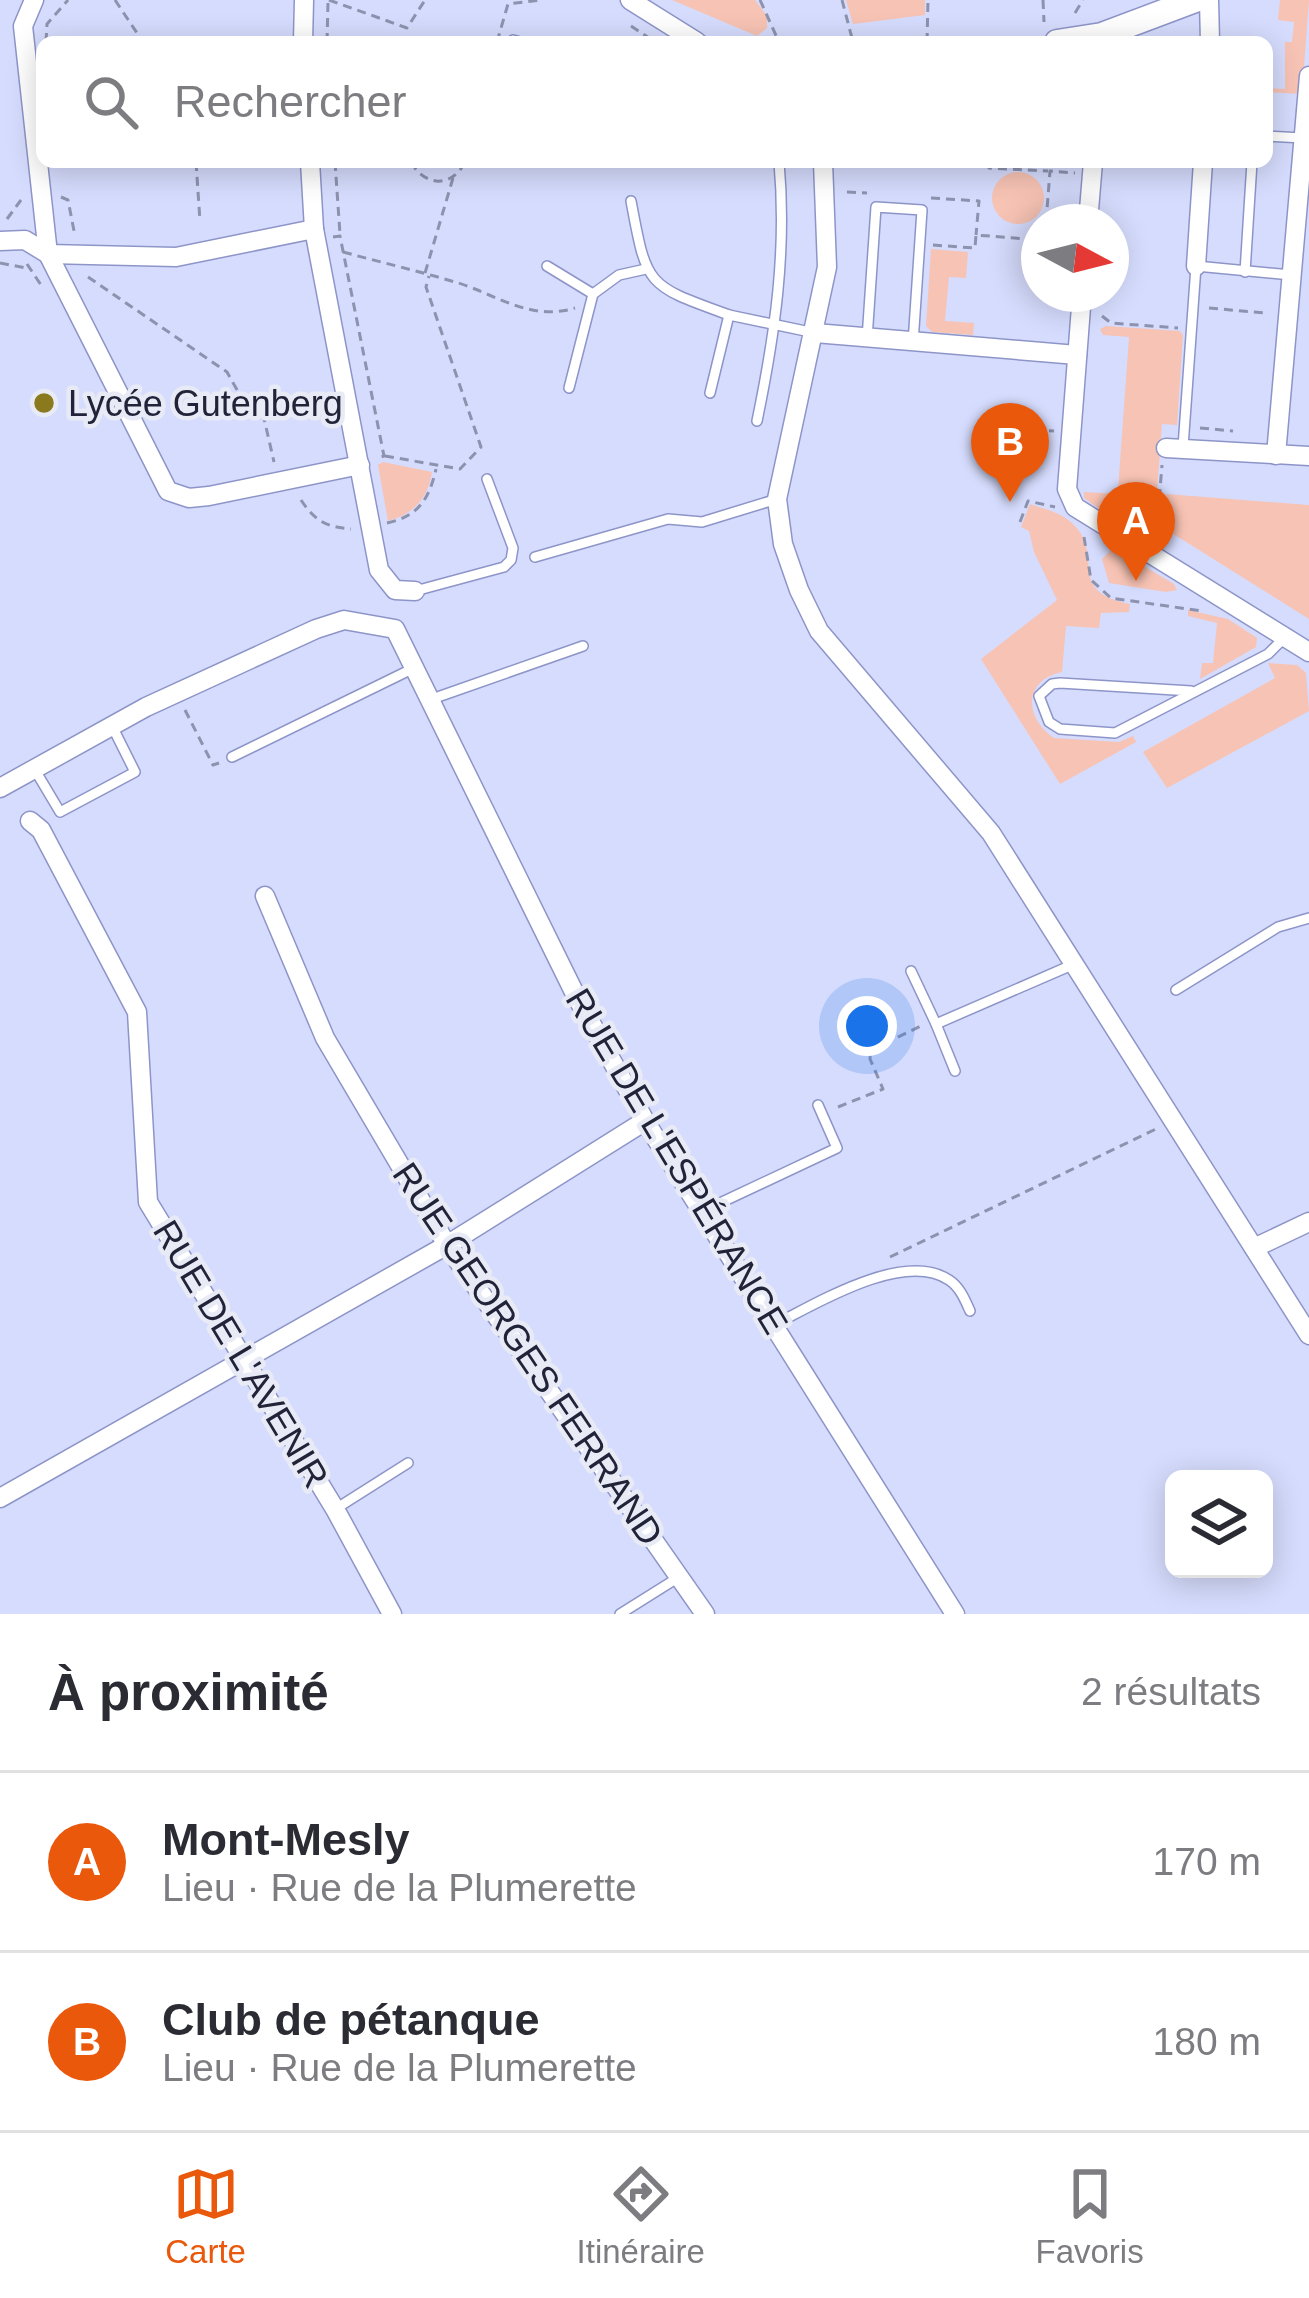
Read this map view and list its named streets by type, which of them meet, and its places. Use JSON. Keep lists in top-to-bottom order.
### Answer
{
  "streets": {
    "street": ["RUE DE L'ESPÉRANCE", "RUE DE L'AVENIR", "RUE GEORGES FERRAND"]
  },
  "places": ["Lycée Gutenberg"],
  "north": "right",
  "page": {
    "search": "Rechercher",
    "pins": ["B", "A"],
    "heading": ["À proximité", "2 résultats"],
    "list": [
      {
        "mark": "A",
        "name": "Mont-Mesly",
        "note": "Lieu · Rue de la Plumerette",
        "value": "170 m"
      },
      {
        "mark": "B",
        "name": "Club de pétanque",
        "note": "Lieu · Rue de la Plumerette",
        "value": "180 m"
      }
    ],
    "nav": ["Carte", "Itinéraire", "Favoris"]
  }
}
